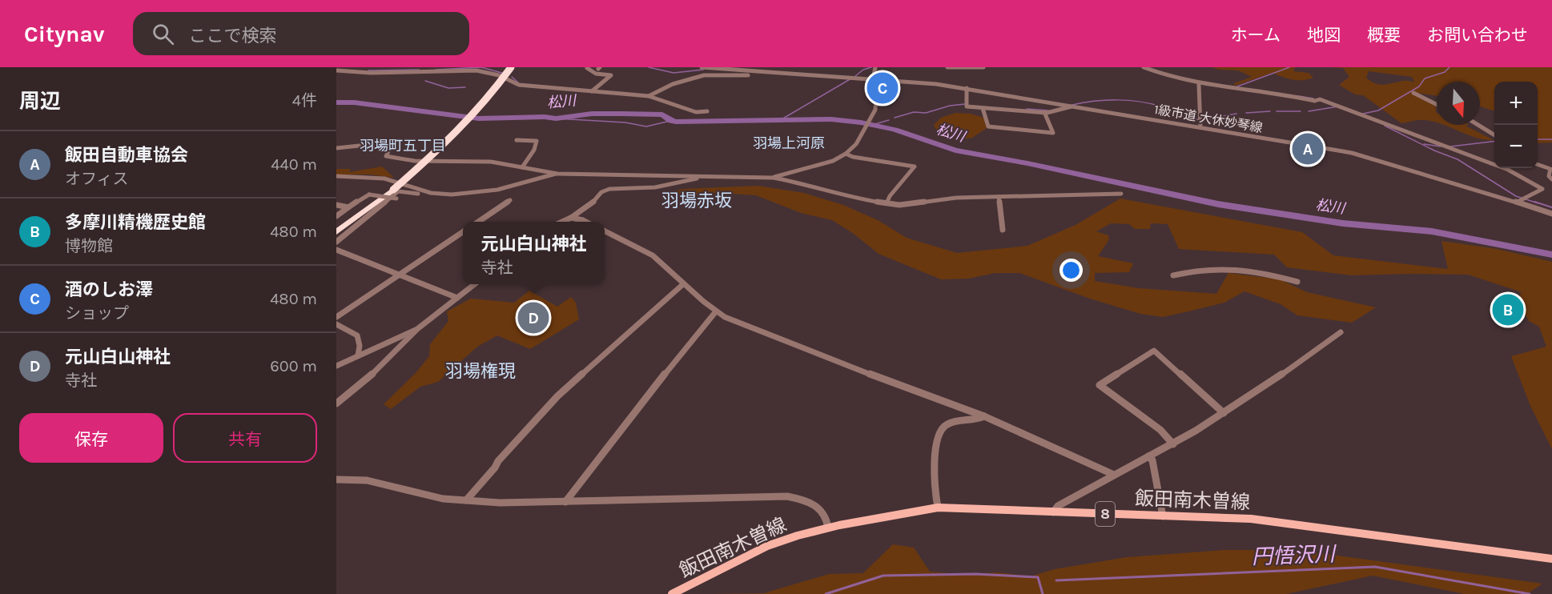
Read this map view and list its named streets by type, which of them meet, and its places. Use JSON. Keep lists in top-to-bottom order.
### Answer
{
  "streets": {
    "main road": ["飯田南木曽線", "8"],
    "street": ["1級市道 大休妙琴線"]
  },
  "districts": [
    "羽場上河原",
    "羽場町五丁目",
    "羽場赤坂",
    "羽場権現"
  ],
  "water": ["松川", "円悟沢川"],
  "north": "bottom",
  "page": {
    "header": "Citynav",
    "search": "ここで検索",
    "nav": [
      "ホーム",
      "地図",
      "概要",
      "お問い合わせ"
    ],
    "heading": ["周辺", "4件"],
    "pins": [
      "C",
      "A",
      "B",
      "D"
    ],
    "map_buttons": ["+", "−"],
    "list": [
      {
        "mark": "A",
        "name": "飯田自動車協会",
        "note": "オフィス",
        "value": "440 m"
      },
      {
        "mark": "B",
        "name": "多摩川精機歴史館",
        "note": "博物館",
        "value": "480 m"
      },
      {
        "mark": "C",
        "name": "酒のしお澤",
        "note": "ショップ",
        "value": "480 m"
      },
      {
        "mark": "D",
        "name": "元山白山神社",
        "note": "寺社",
        "value": "600 m"
      }
    ],
    "popup": ["元山白山神社", "寺社"],
    "buttons": ["保存", "共有"]
  }
}
